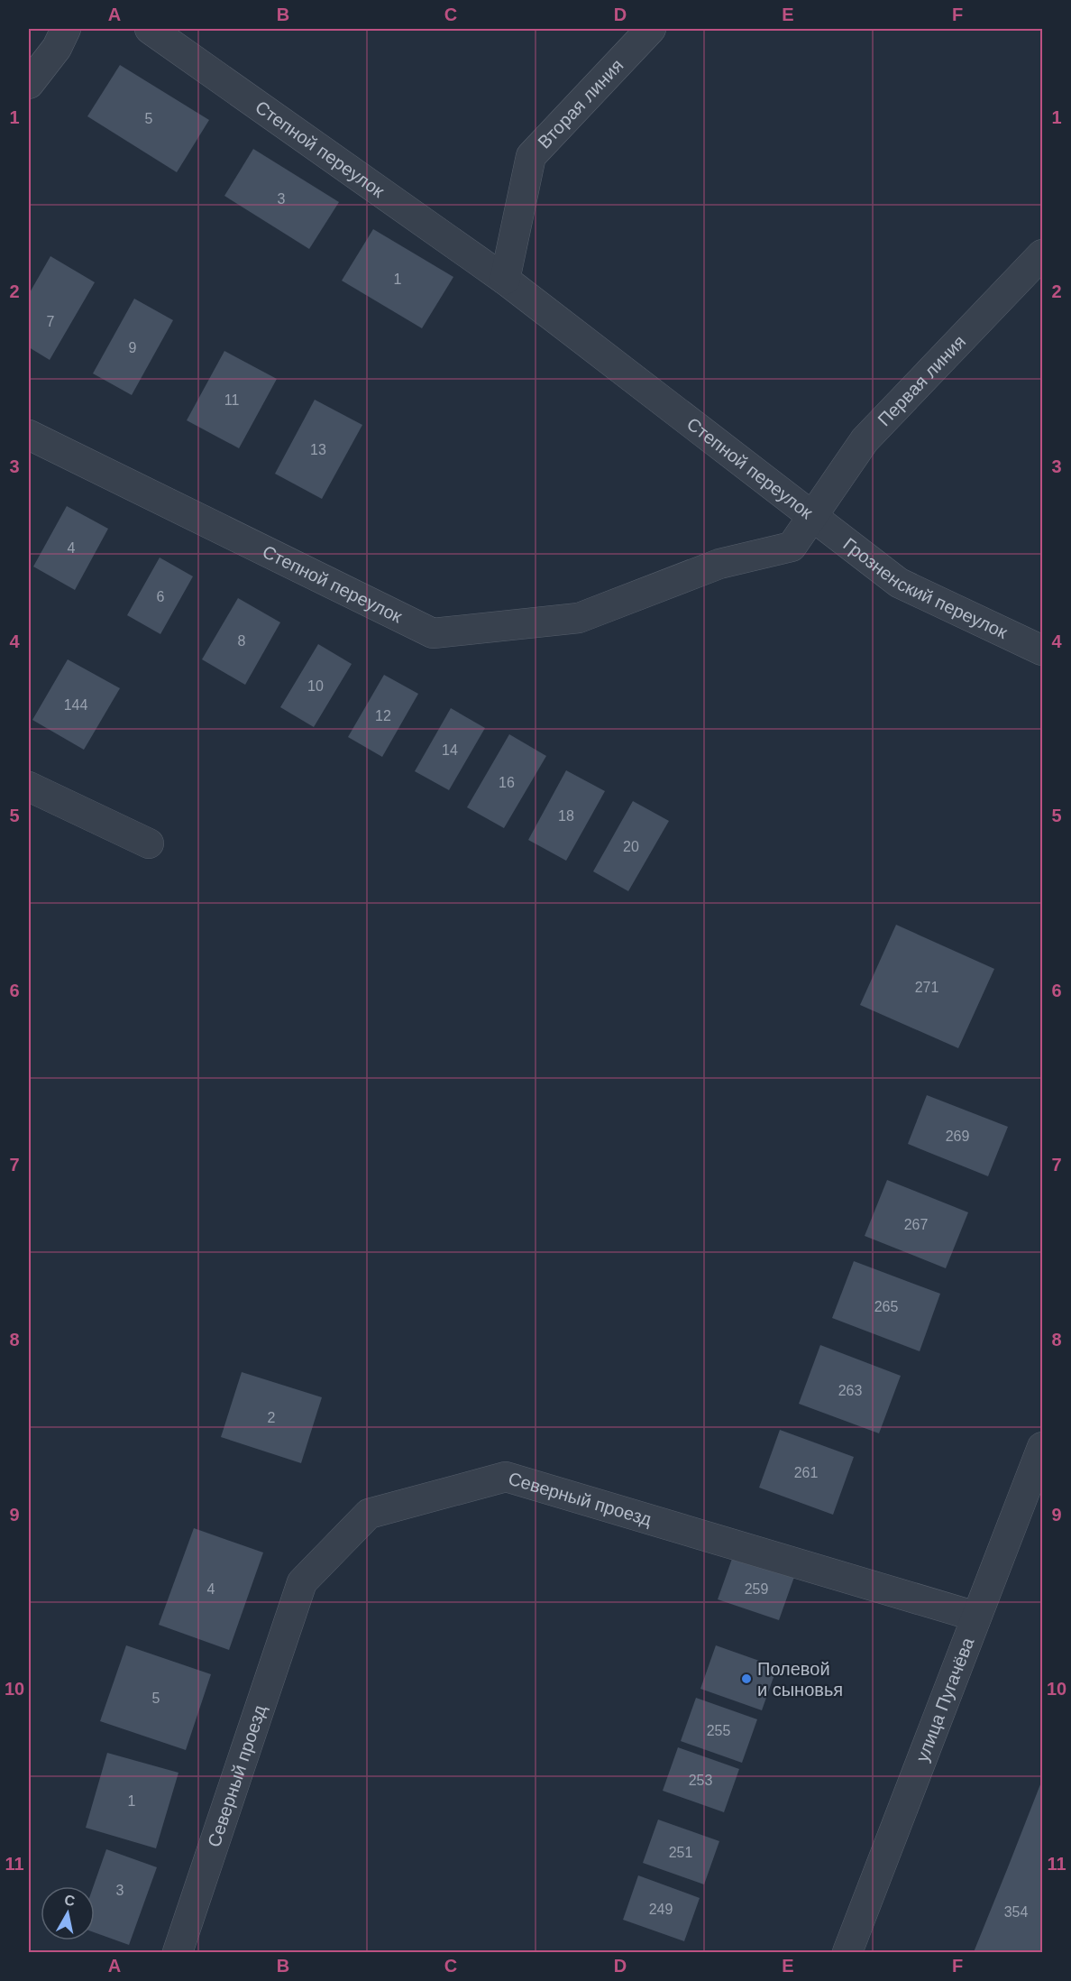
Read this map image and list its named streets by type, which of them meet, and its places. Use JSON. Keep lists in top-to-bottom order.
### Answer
{
  "streets": {
    "street": [
      "Вторая линия",
      "Степной переулок",
      "Первая линия",
      "Грозненский переулок",
      "Северный проезд",
      "улица Пугачёва"
    ]
  },
  "crossings": [
    ["Вторая линия", "Степной переулок"],
    ["Степной переулок", "Первая линия"],
    ["Степной переулок", "Грозненский переулок"],
    ["Первая линия", "Грозненский переулок"],
    ["Северный проезд", "улица Пугачёва"]
  ],
  "places": ["Полевой и сыновья"],
  "house_numbers": [
    "5",
    "3",
    "1",
    "7",
    "9",
    "11",
    "13",
    "4",
    "6",
    "8",
    "10",
    "144",
    "12",
    "14",
    "16",
    "18",
    "20",
    "271",
    "269",
    "267",
    "265",
    "263",
    "2",
    "261",
    "4",
    "259",
    "5",
    "255",
    "253",
    "1",
    "251",
    "3",
    "249",
    "354"
  ],
  "north": "top",
  "grid": {
    "columns": [
      "A",
      "B",
      "C",
      "D",
      "E",
      "F"
    ],
    "rows": [
      "1",
      "2",
      "3",
      "4",
      "5",
      "6",
      "7",
      "8",
      "9",
      "10",
      "11"
    ]
  }
}
